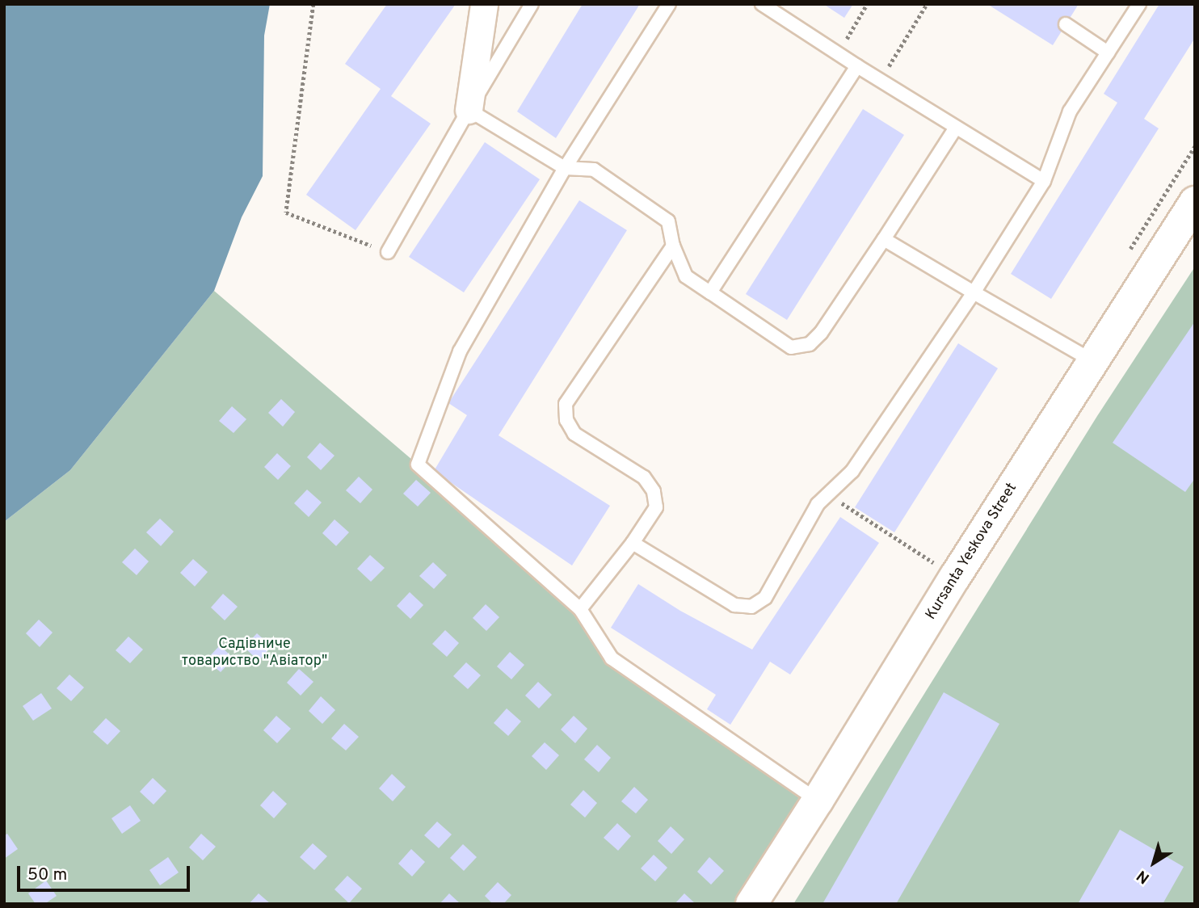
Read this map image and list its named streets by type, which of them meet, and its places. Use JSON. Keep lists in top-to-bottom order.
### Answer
{
  "streets": {
    "street": ["Kursanta Yeskova Street"]
  },
  "parks": ["Садівниче товариство \"Авіатор\""],
  "scale_bar": "50 m",
  "north": "bottom left"
}
